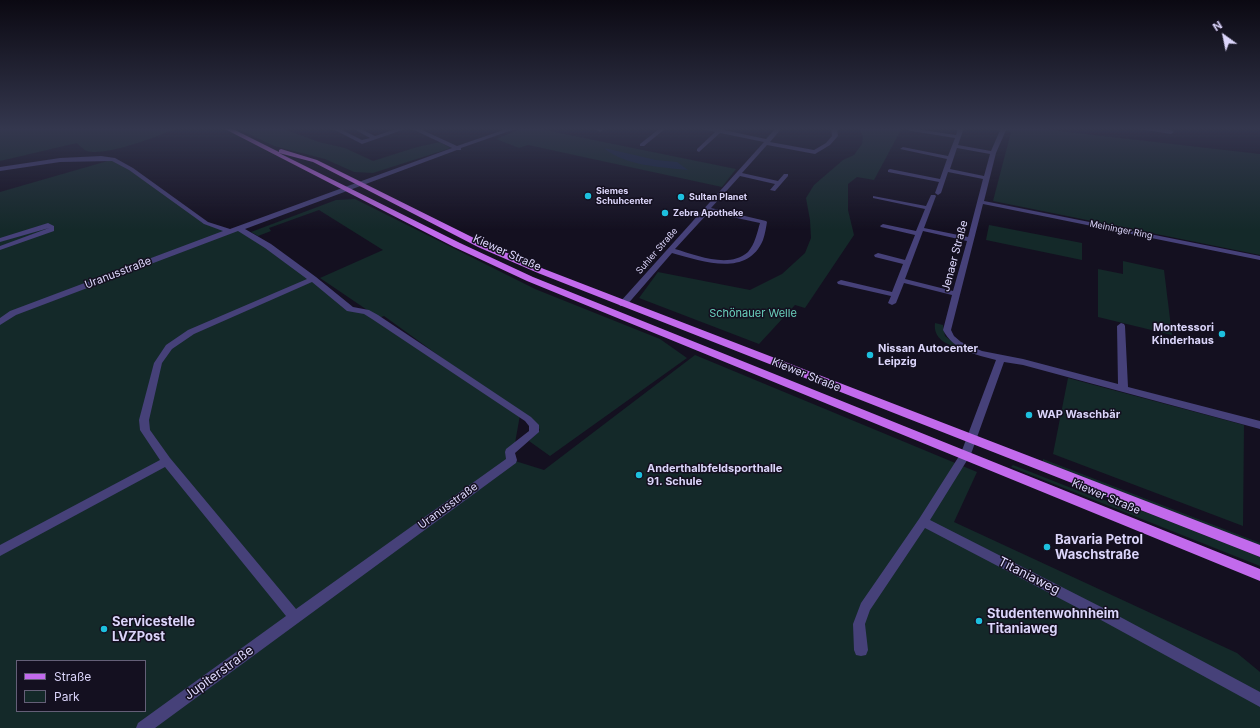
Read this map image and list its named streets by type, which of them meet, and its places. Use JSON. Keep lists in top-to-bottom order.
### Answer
{
  "streets": {
    "main road": ["Kiewer Straße"],
    "street": [
      "Meininger Ring",
      "Suhler Straße",
      "Jenaer Straße",
      "Uranusstraße",
      "Titaniaweg",
      "Jupiterstraße"
    ]
  },
  "crossings": [
    ["Meininger Ring", "Jenaer Straße"],
    ["Suhler Straße", "Kiewer Straße"],
    ["Kiewer Straße", "Uranusstraße"],
    ["Uranusstraße", "Jupiterstraße"]
  ],
  "parks": ["Schönauer Welle"],
  "places": [
    "Siemes Schuhcenter",
    "Sultan Planet",
    "Zebra Apotheke",
    "Montessori Kinderhaus",
    "Nissan Autocenter Leipzig",
    "WAP Waschbär",
    "Anderthalbfeldsporthalle 91. Schule",
    "Bavaria Petrol Waschstraße",
    "Studentenwohnheim Titaniaweg",
    "Servicestelle LVZPost"
  ],
  "legend": ["Straße", "Park"],
  "north": "top left"
}
